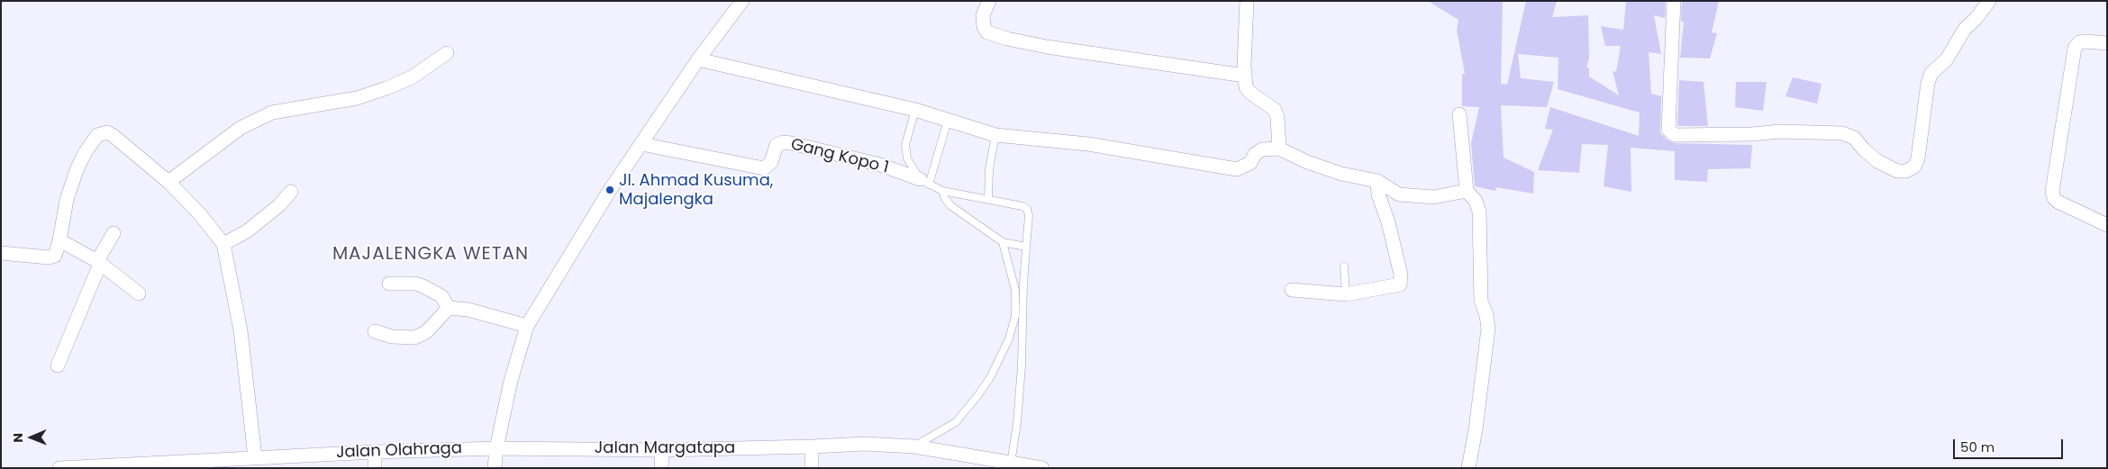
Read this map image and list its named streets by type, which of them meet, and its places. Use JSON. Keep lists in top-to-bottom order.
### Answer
{
  "streets": {
    "street": ["Gang Kopo 1", "Jalan Margatapa", "Jalan Olahraga"]
  },
  "crossings": [
    ["Jalan Margatapa", "Jalan Olahraga"]
  ],
  "districts": ["MAJALENGKA WETAN"],
  "places": ["Jl. Ahmad Kusuma, Majalengka"],
  "scale_bar": "50 m",
  "north": "left"
}
